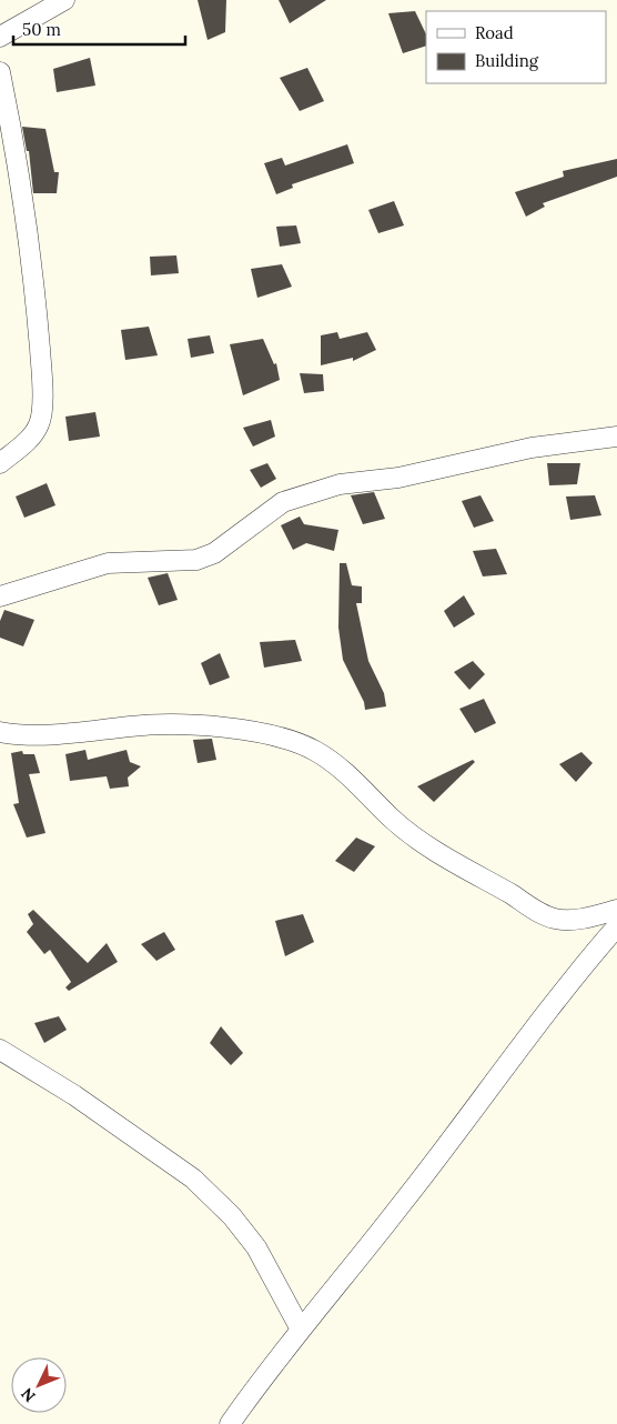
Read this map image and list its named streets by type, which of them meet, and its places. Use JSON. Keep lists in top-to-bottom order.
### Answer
{
  "legend": ["Road", "Building"],
  "scale_bar": "50 m",
  "north": "bottom left"
}
